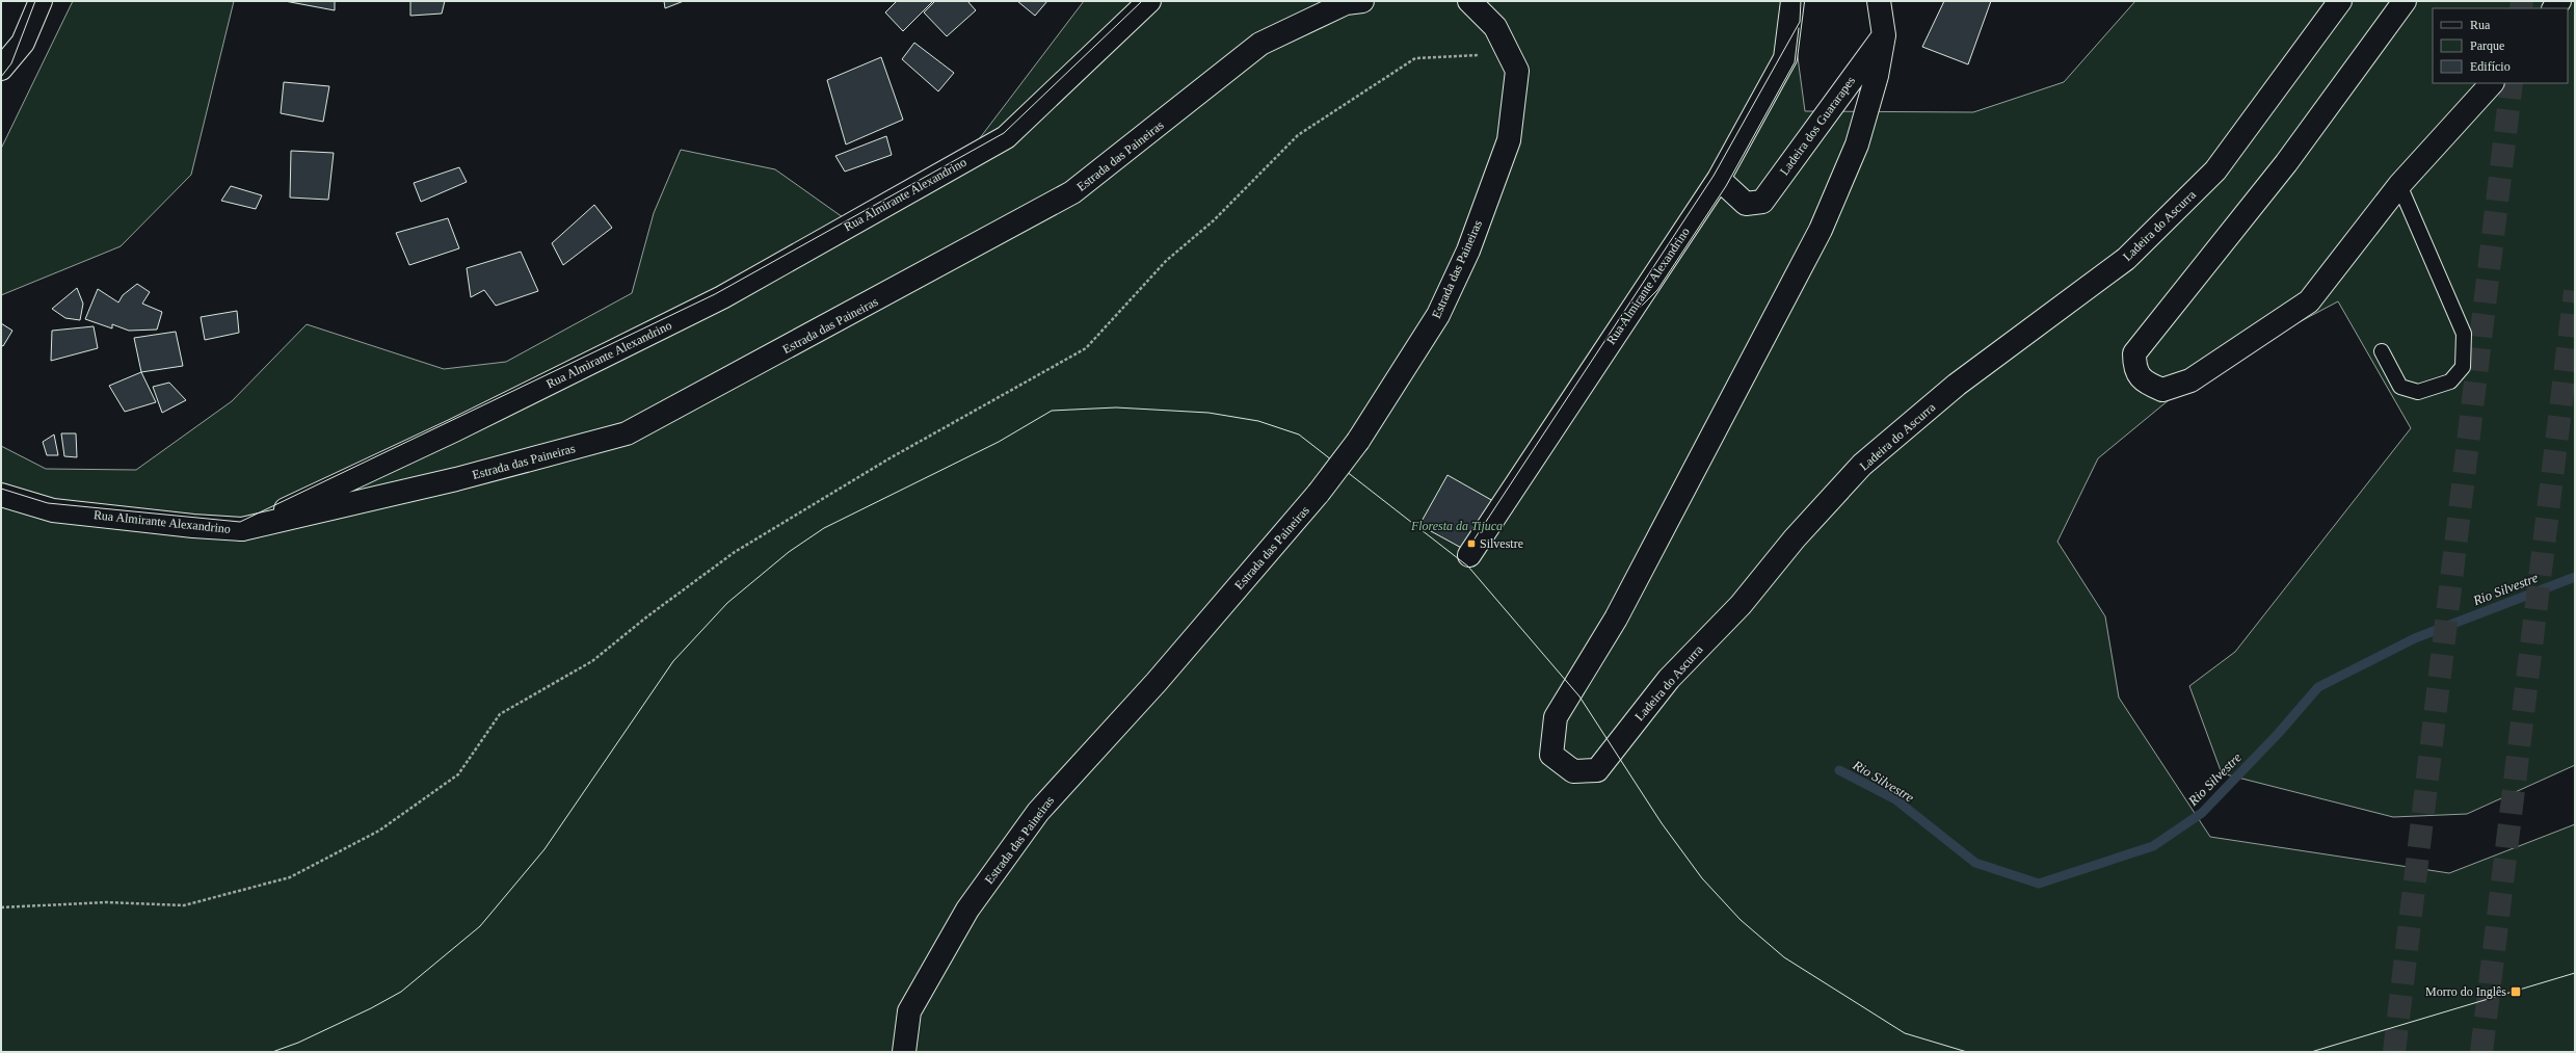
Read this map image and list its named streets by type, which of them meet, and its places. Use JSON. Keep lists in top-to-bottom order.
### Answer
{
  "streets": {
    "street": [
      "Ladeira dos Guararapes",
      "Estrada das Paineiras",
      "Rua Almirante Alexandrino",
      "Ladeira do Ascurra"
    ]
  },
  "crossings": [
    ["Ladeira dos Guararapes", "Rua Almirante Alexandrino"],
    ["Ladeira dos Guararapes", "Ladeira do Ascurra"],
    ["Estrada das Paineiras", "Rua Almirante Alexandrino"]
  ],
  "water": ["Rio Silvestre"],
  "parks": ["Floresta da Tijuca"],
  "places": {
    "transit": ["Silvestre", "Morro do Inglês"]
  },
  "legend": ["Rua", "Parque", "Edifício"]
}
